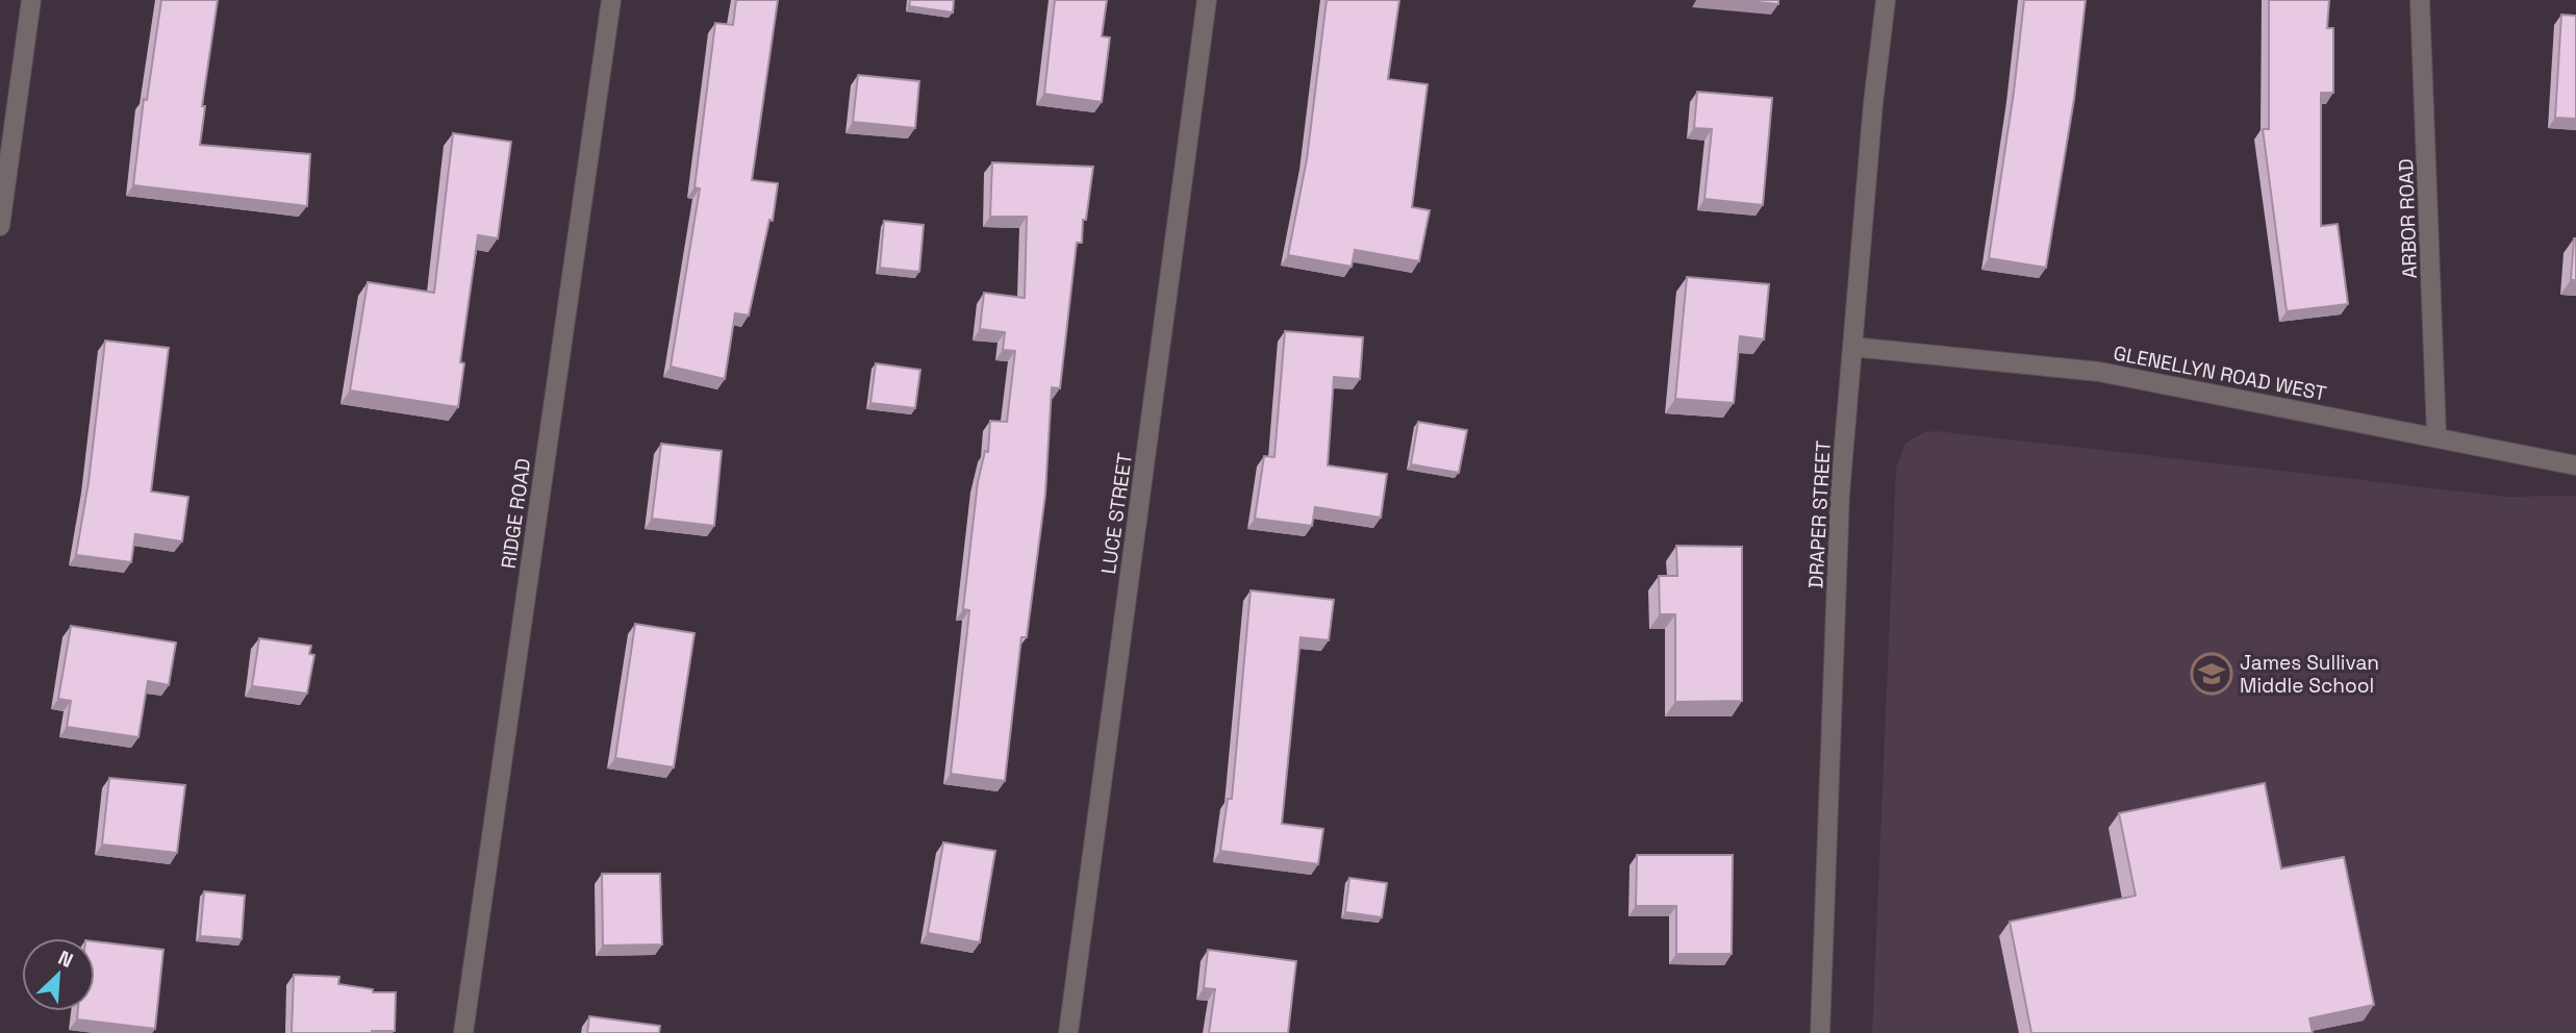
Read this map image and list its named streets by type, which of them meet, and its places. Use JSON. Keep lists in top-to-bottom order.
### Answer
{
  "streets": {
    "street": [
      "ARBOR ROAD",
      "GLENELLYN ROAD WEST",
      "RIDGE ROAD",
      "LUCE STREET",
      "DRAPER STREET"
    ]
  },
  "crossings": [
    ["ARBOR ROAD", "GLENELLYN ROAD WEST"],
    ["GLENELLYN ROAD WEST", "DRAPER STREET"]
  ],
  "places": {
    "school or university": ["James Sullivan Middle School"]
  },
  "north": "top right"
}
